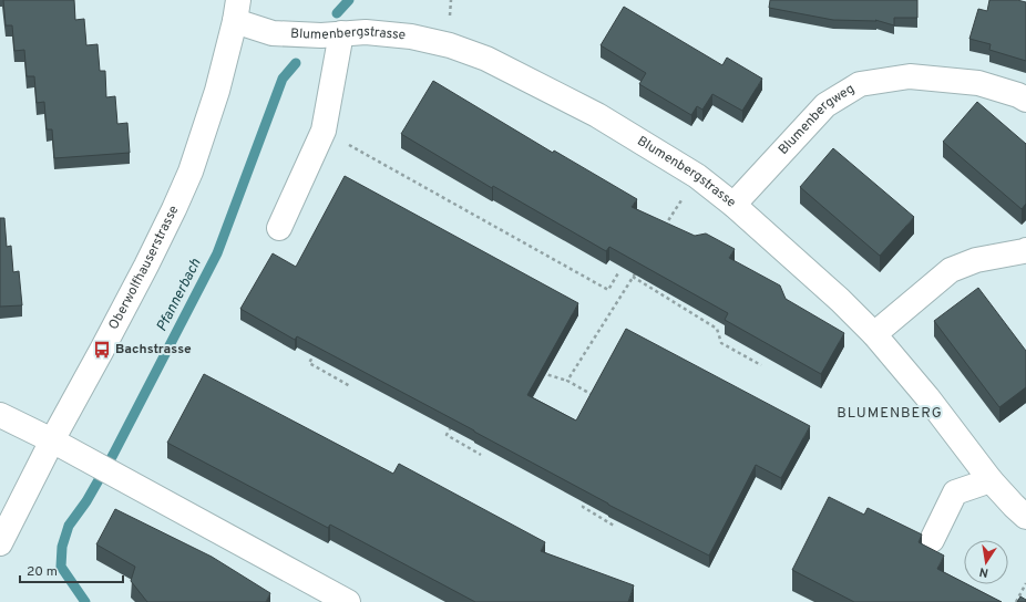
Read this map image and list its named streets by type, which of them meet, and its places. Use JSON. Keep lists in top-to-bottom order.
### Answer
{
  "streets": {
    "street": ["Blumenbergstrasse", "Blumenbergweg", "Oberwolfhauserstrasse"]
  },
  "crossings": [
    ["Blumenbergstrasse", "Blumenbergweg"],
    ["Blumenbergstrasse", "Oberwolfhauserstrasse"]
  ],
  "districts": ["BLUMENBERG"],
  "water": ["Pfannerbach"],
  "places": {
    "bus stop": ["Bachstrasse"]
  },
  "scale_bar": "20 m",
  "north": "bottom"
}
